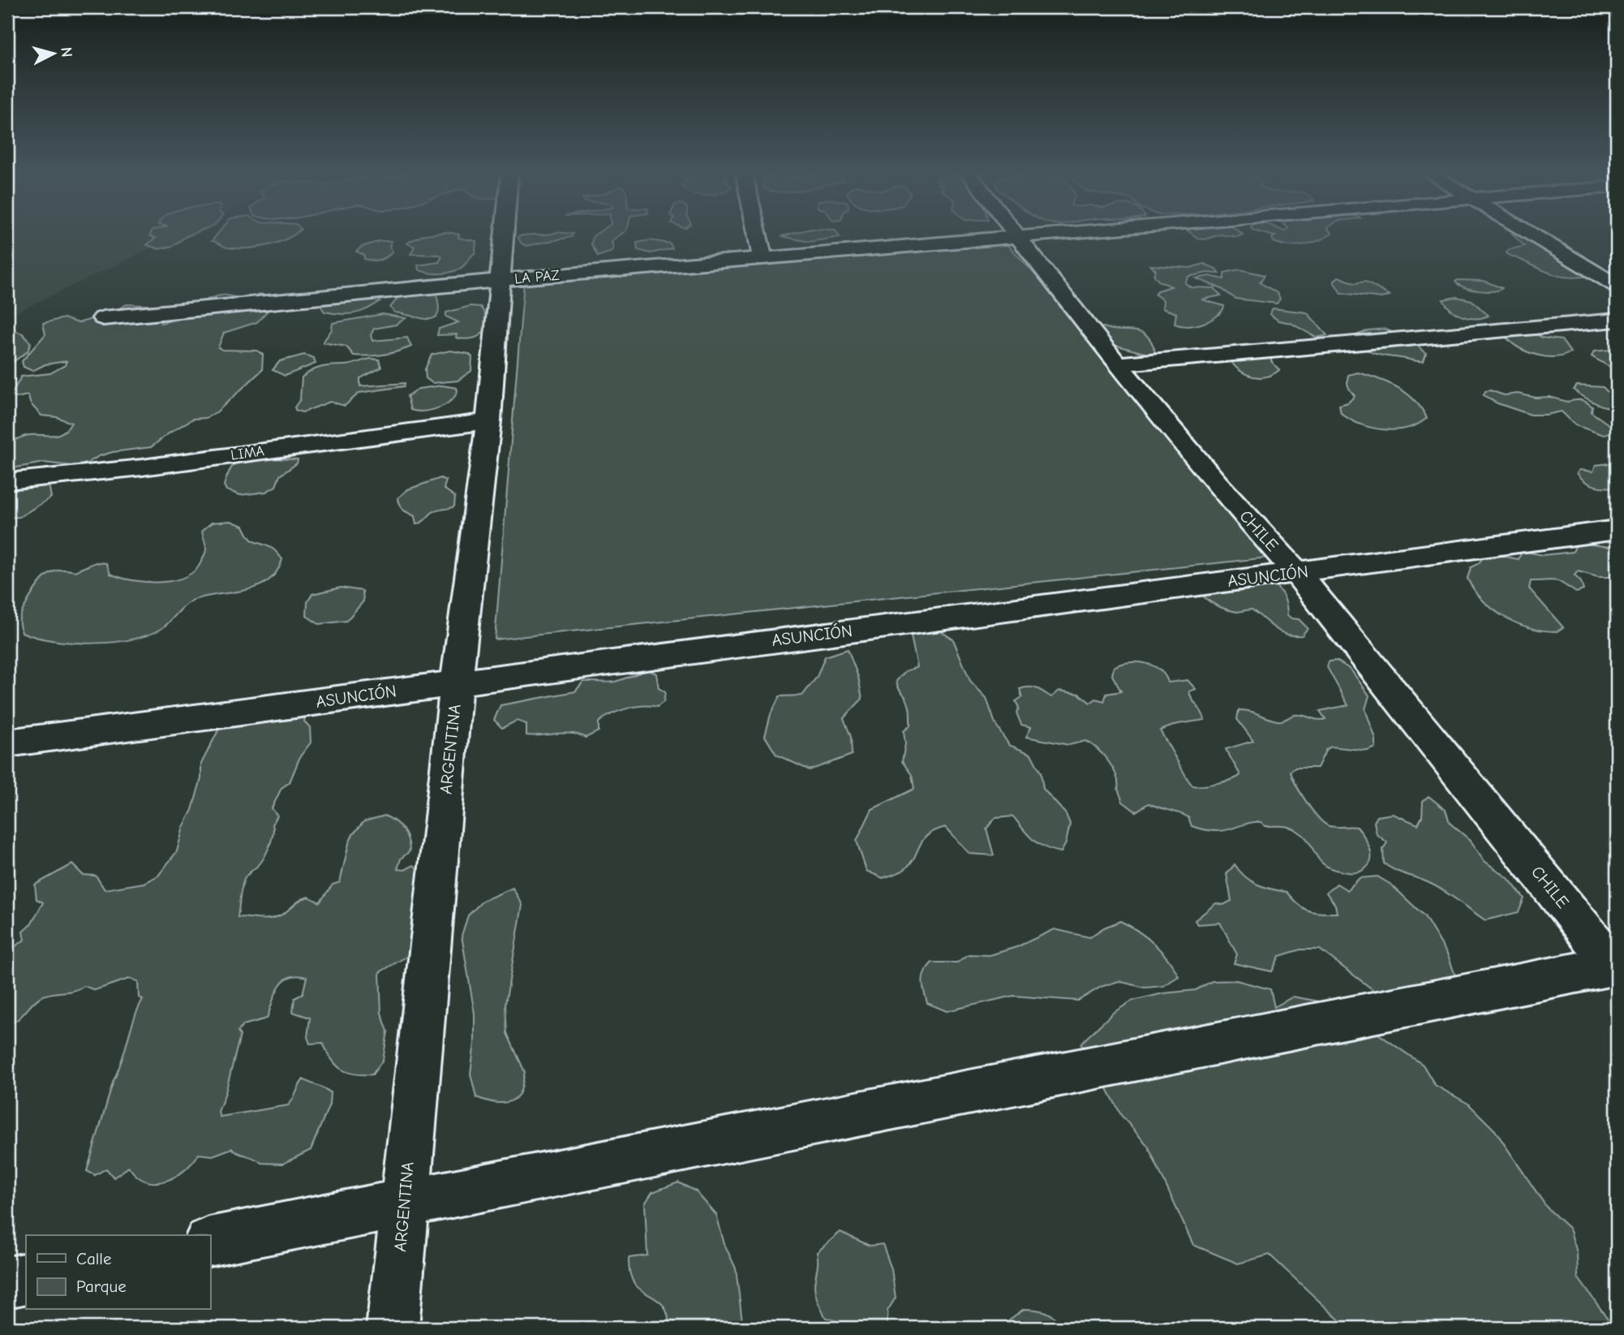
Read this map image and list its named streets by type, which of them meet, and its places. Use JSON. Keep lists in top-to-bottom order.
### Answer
{
  "streets": {
    "street": [
      "LA PAZ",
      "LIMA",
      "CHILE",
      "ASUNCIÓN",
      "ARGENTINA"
    ]
  },
  "crossings": [
    ["LA PAZ", "CHILE"],
    ["LA PAZ", "ARGENTINA"],
    ["LIMA", "ARGENTINA"],
    ["CHILE", "ASUNCIÓN"],
    ["ASUNCIÓN", "ARGENTINA"]
  ],
  "legend": ["Calle", "Parque"],
  "north": "right"
}
